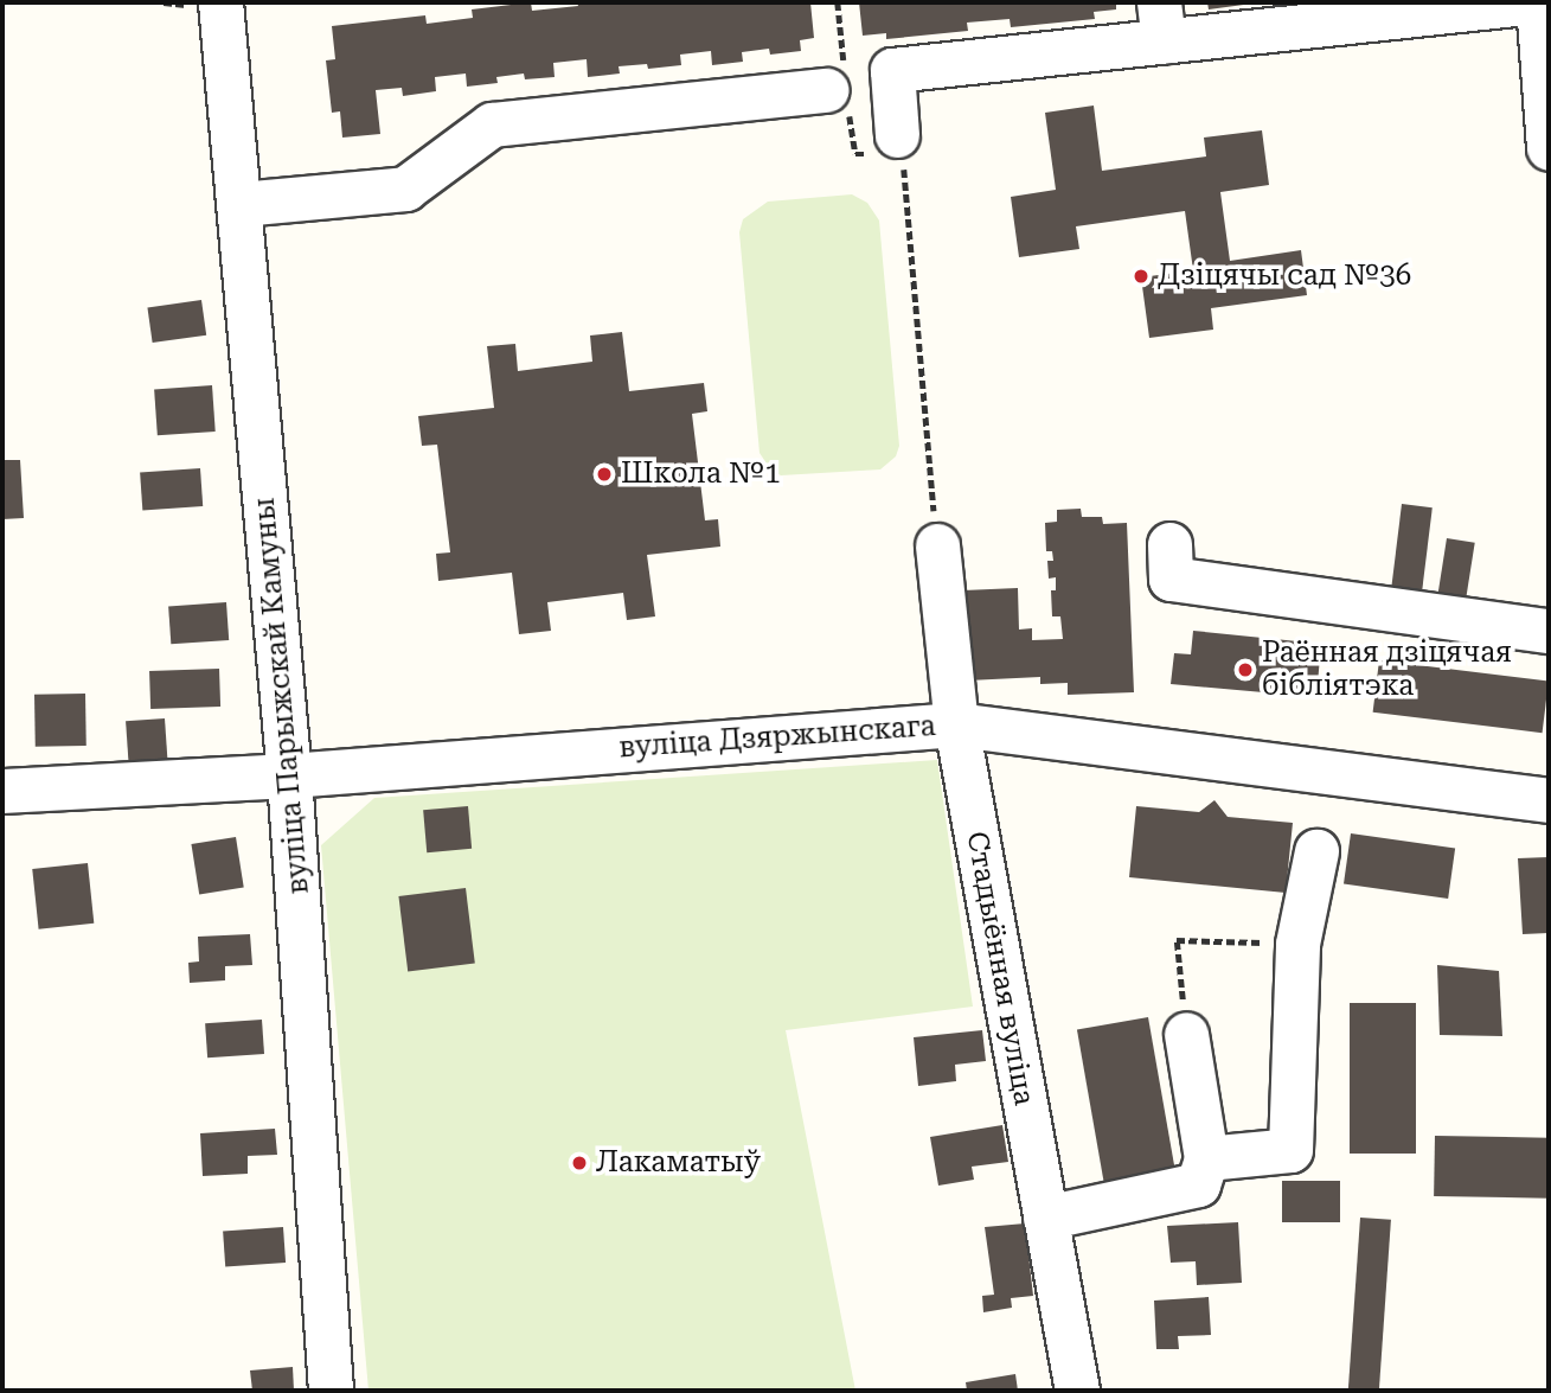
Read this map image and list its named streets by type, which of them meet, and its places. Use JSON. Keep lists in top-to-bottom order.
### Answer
{
  "streets": {
    "street": ["вуліца Парыжскай Камуны", "вуліца Дзяржынскага", "Стадыённая вуліца"]
  },
  "crossings": [
    ["вуліца Парыжскай Камуны", "вуліца Дзяржынскага"],
    ["вуліца Дзяржынскага", "Стадыённая вуліца"]
  ],
  "places": [
    "Дзіцячы сад №36",
    "Школа №1",
    "Раённая дзіцячая бібліятэка",
    "Лакаматыў"
  ]
}
